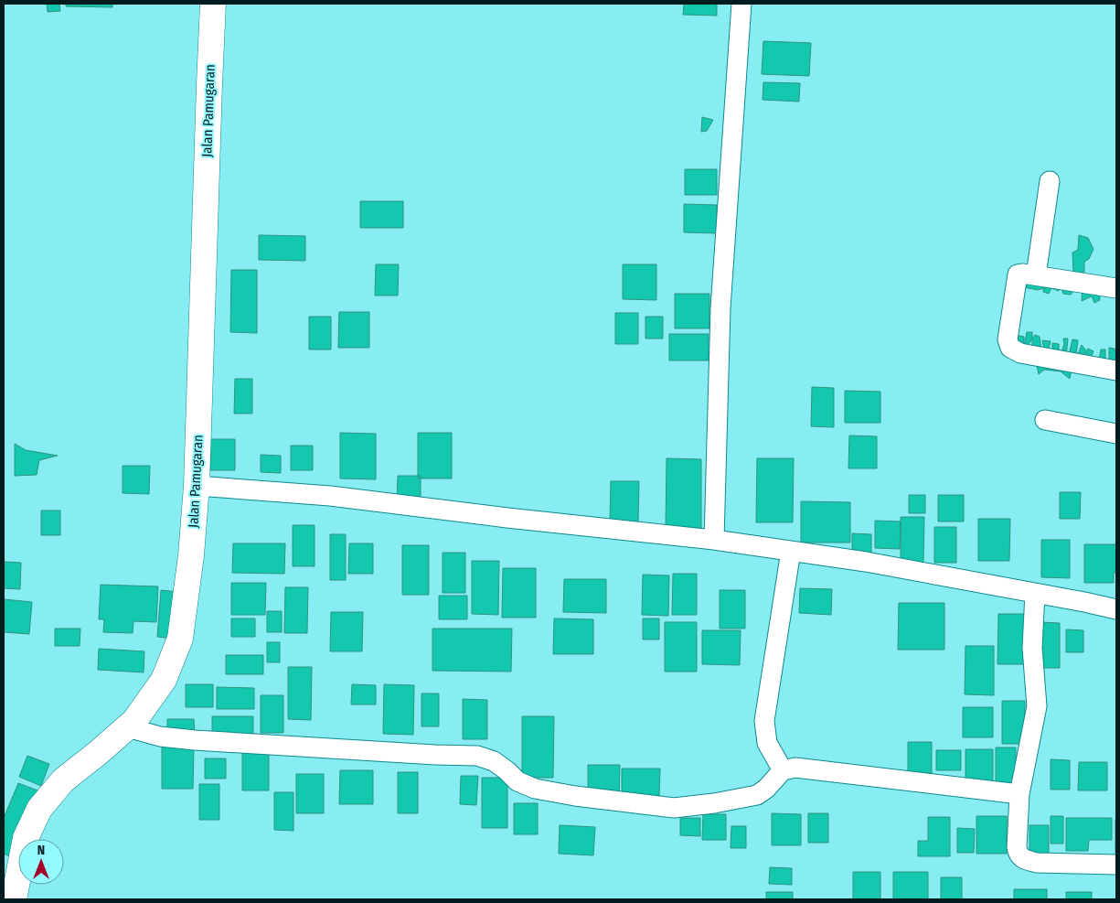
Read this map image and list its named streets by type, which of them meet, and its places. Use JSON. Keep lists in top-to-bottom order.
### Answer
{
  "streets": {
    "street": ["Jalan Pamugaran"]
  },
  "north": "top"
}
